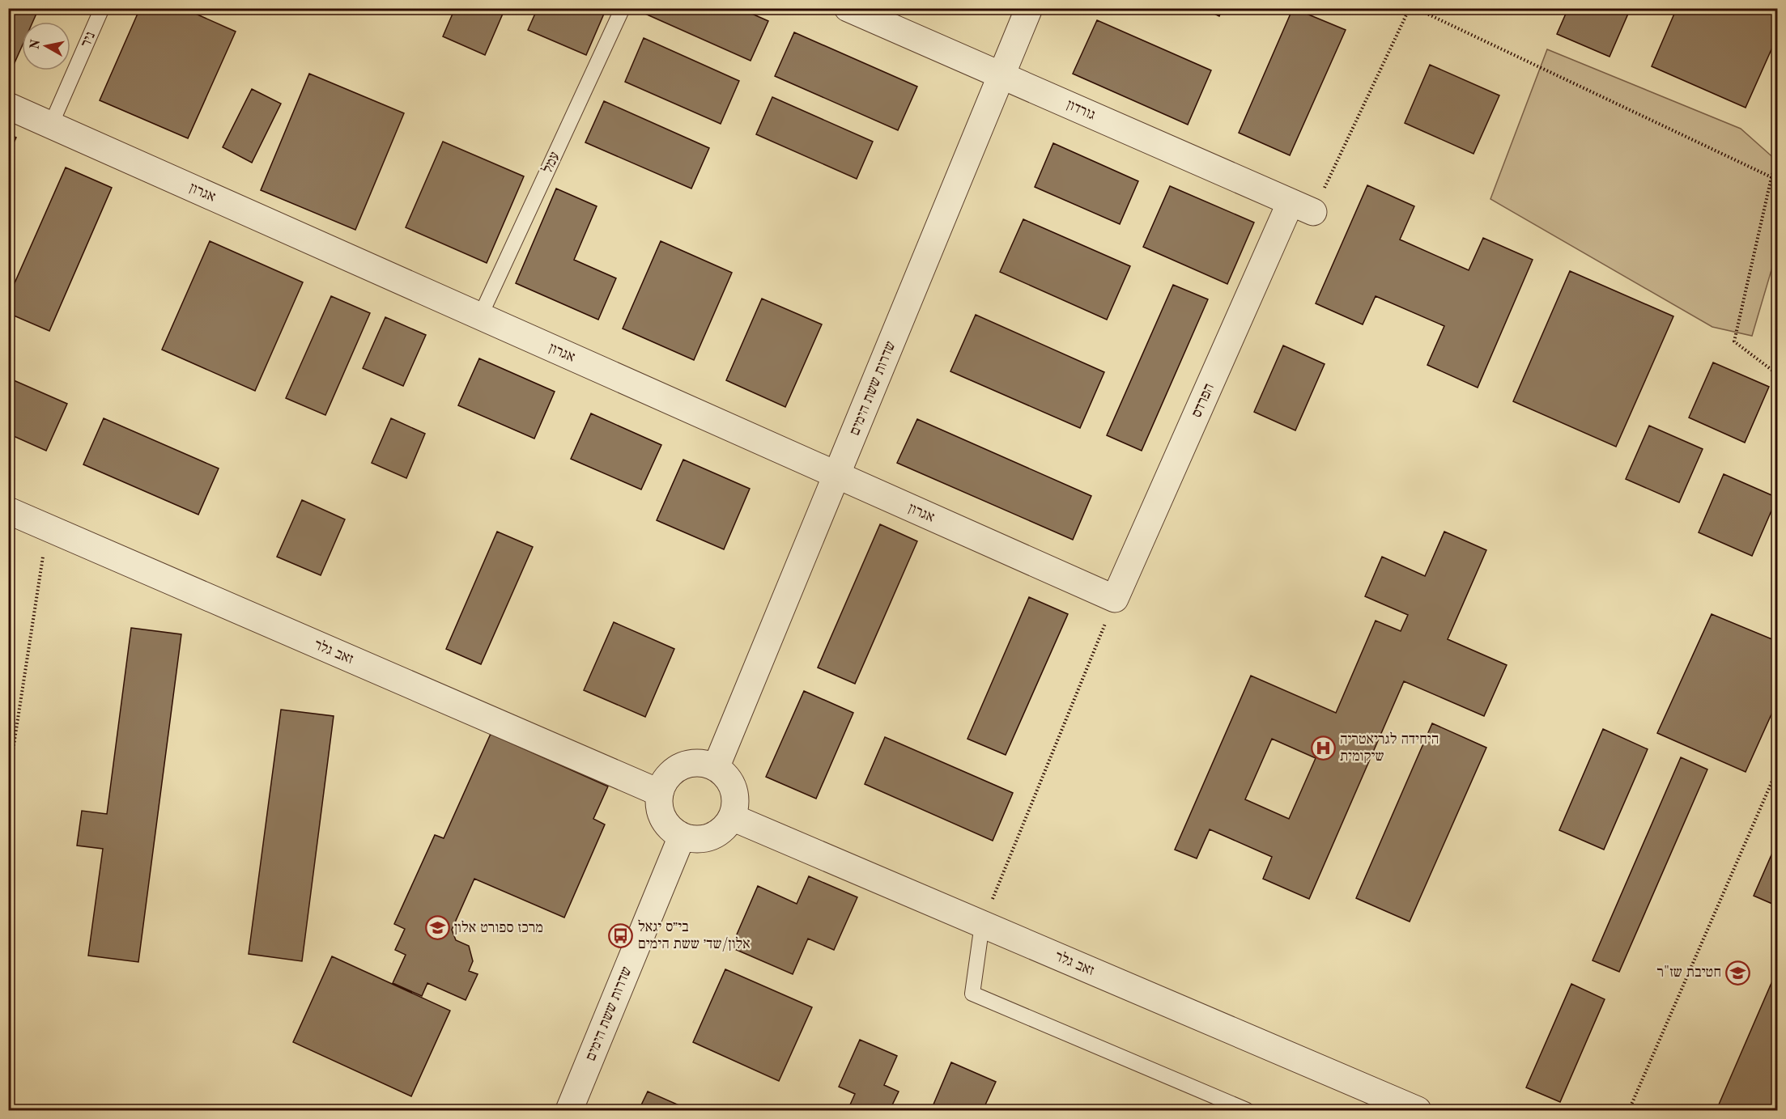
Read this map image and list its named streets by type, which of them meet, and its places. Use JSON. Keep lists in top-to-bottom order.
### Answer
{
  "streets": {
    "street": [
      "גורדון",
      "אגרון",
      "שדרות ששת הימים",
      "הפרדס",
      "זאב גלר"
    ],
    "lane": ["ניר", "עמל"]
  },
  "crossings": [
    ["ניר", "אגרון"],
    ["גורדון", "שדרות ששת הימים"],
    ["גורדון", "הפרדס"],
    ["עמל", "אגרון"],
    ["אגרון", "שדרות ששת הימים"],
    ["אגרון", "הפרדס"],
    ["שדרות ששת הימים", "זאב גלר"]
  ],
  "places": {
    "hospital": ["היחידה לגריאטריה שיקומית"],
    "school or university": ["מרכז ספורט אלון", "חטיבת שז\"ר"],
    "bus stop": ["בי״ס יגאל אלון/שד׳ ששת הימים"]
  },
  "north": "left"
}
